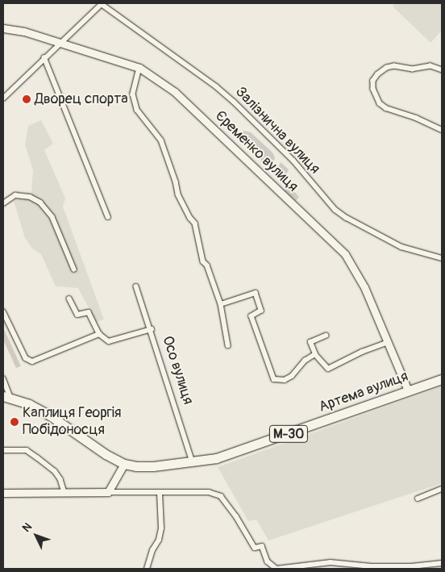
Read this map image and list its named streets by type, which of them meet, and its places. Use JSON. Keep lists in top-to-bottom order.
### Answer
{
  "streets": {
    "highway": ["Артема вулиця", "М-30"],
    "street": ["Залізнична вулиця", "Єременко вулиця", "Осо вулиця"]
  },
  "crossings": [
    ["Єременко вулиця", "Артема вулиця"],
    ["Осо вулиця", "Артема вулиця"],
    ["Артема вулиця", "М-30"]
  ],
  "places": ["Дворец спорта", "Каплиця Георгія Побідоносця"],
  "north": "top left"
}
